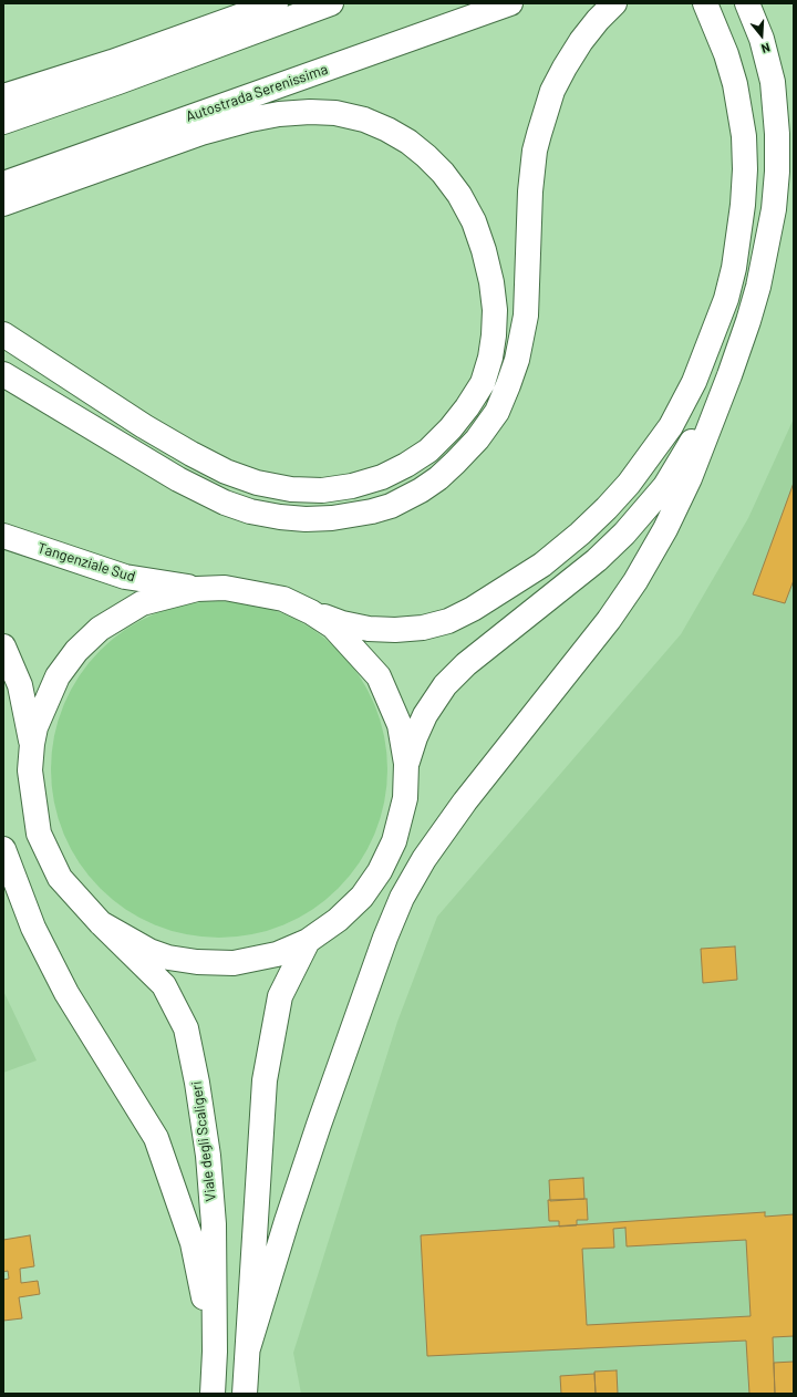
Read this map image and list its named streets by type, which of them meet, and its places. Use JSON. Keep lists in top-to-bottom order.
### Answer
{
  "streets": {
    "highway": ["Autostrada Serenissima", "Tangenziale Sud", "Viale degli Scaligeri"]
  },
  "crossings": [
    ["Tangenziale Sud", "Viale degli Scaligeri"]
  ],
  "north": "bottom"
}
